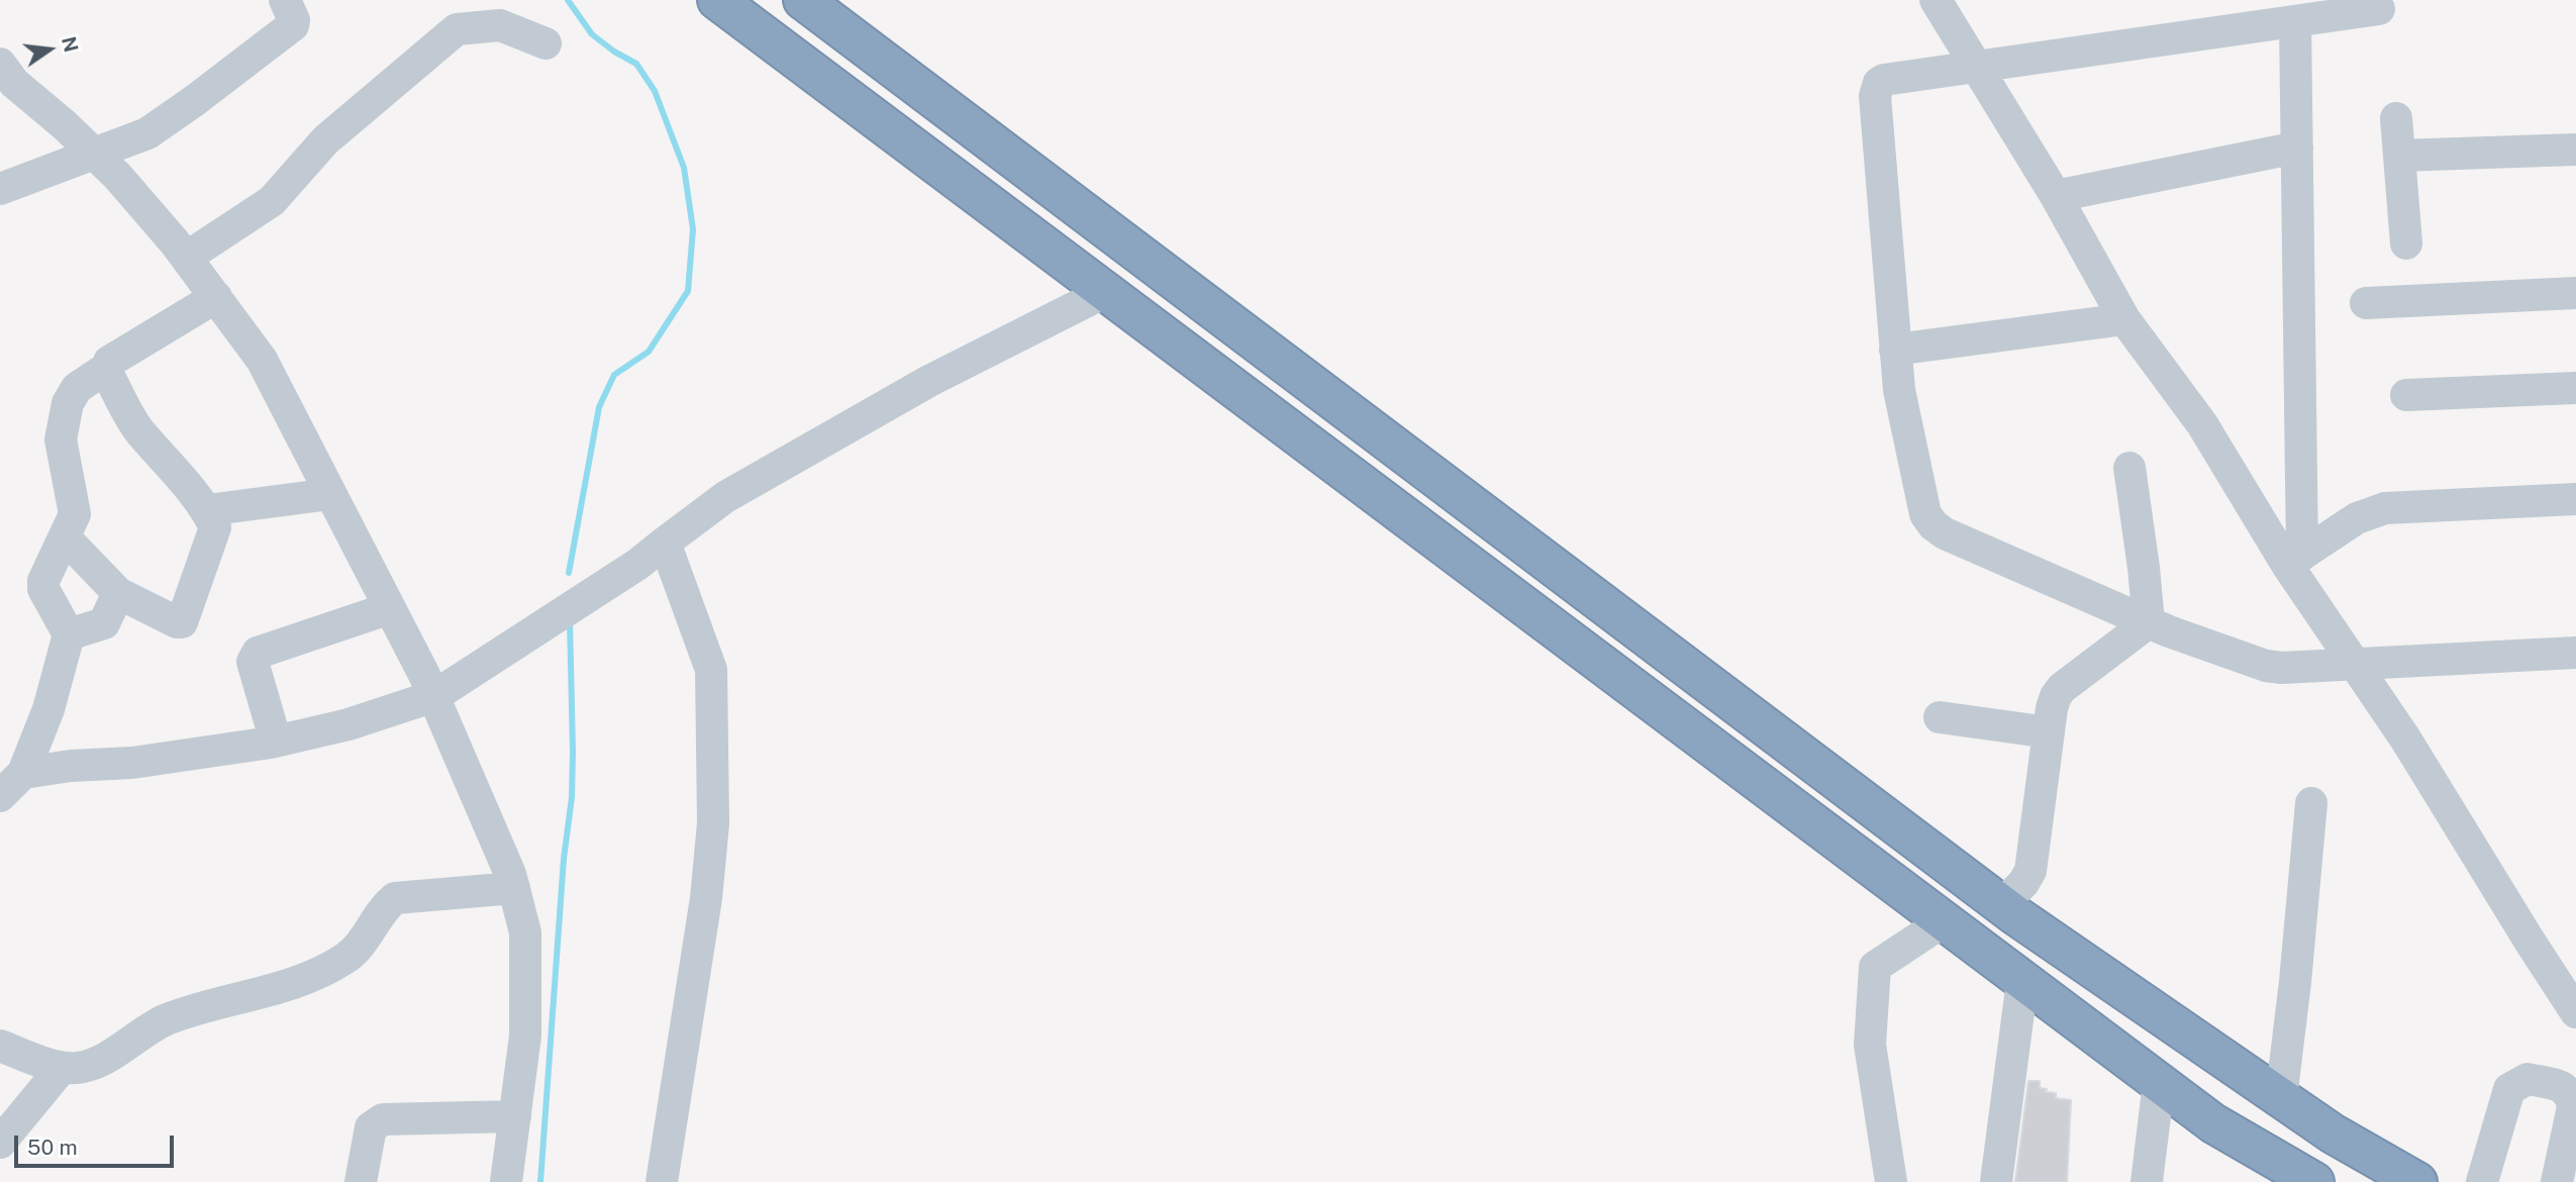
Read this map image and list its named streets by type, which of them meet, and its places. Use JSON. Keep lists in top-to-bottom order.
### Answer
{
  "scale_bar": "50 m",
  "north": "right"
}
